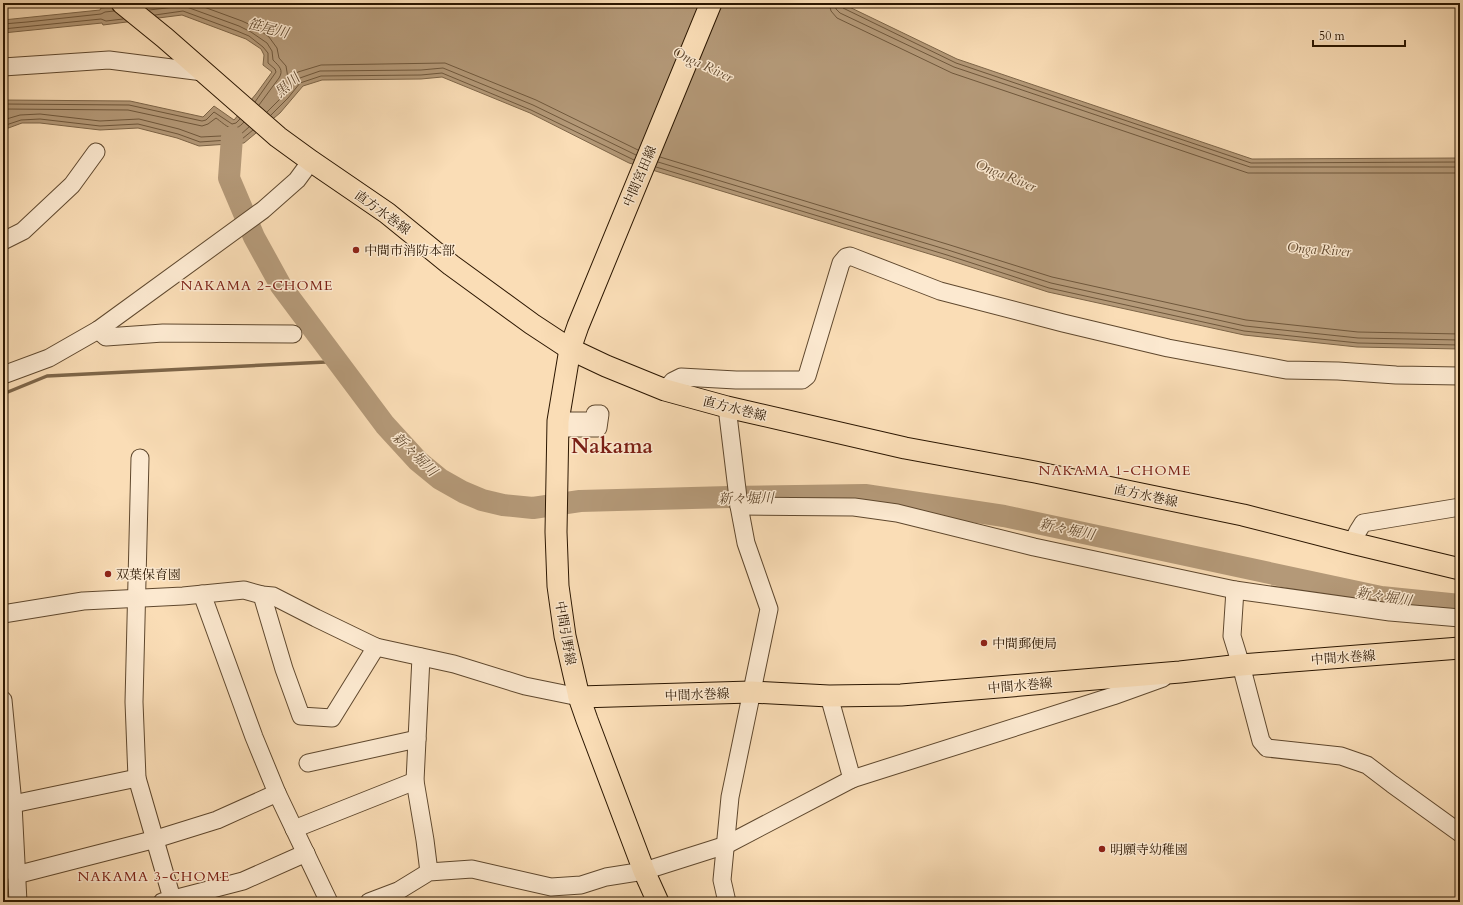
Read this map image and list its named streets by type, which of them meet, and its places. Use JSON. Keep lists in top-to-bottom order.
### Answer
{
  "streets": {
    "main road": [
      "中間宮田線",
      "直方水巻線",
      "中間引野線",
      "中間水巻線"
    ]
  },
  "crossings": [
    ["中間宮田線", "直方水巻線"],
    ["中間宮田線", "中間引野線"],
    ["直方水巻線", "中間引野線"],
    ["中間引野線", "中間水巻線"]
  ],
  "districts": [
    "NAKAMA 2-CHOME",
    "Nakama",
    "NAKAMA 1-CHOME",
    "NAKAMA 3-CHOME"
  ],
  "water": [
    "笹尾川",
    "Onga River",
    "黒川",
    "新々堀川"
  ],
  "places": [
    "中間市消防本部",
    "双葉保育園",
    "中間郵便局",
    "明願寺幼稚園"
  ],
  "scale_bar": "50 m"
}
